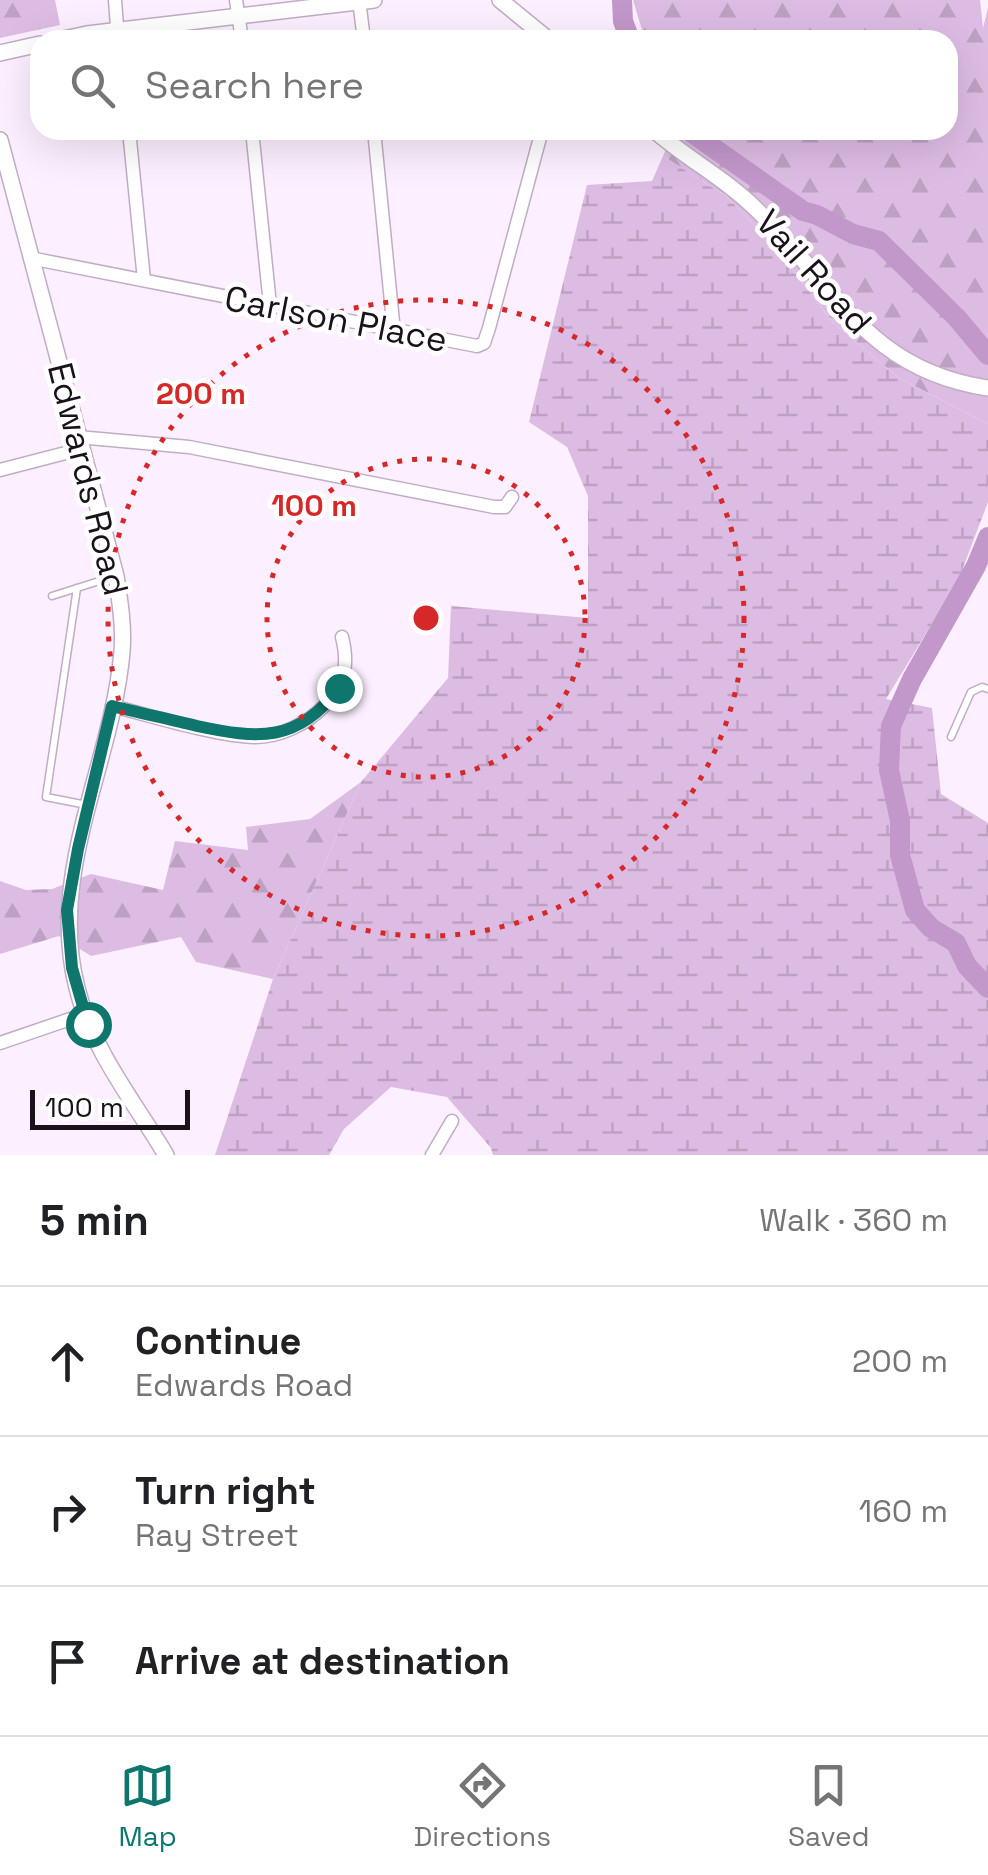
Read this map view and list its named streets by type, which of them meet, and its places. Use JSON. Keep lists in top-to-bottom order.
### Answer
{
  "streets": {
    "street": ["Vail Road", "Carlson Place", "Edwards Road"]
  },
  "crossings": [
    ["Carlson Place", "Edwards Road"]
  ],
  "scale_bar": "100 m",
  "page": {
    "search": "Search here",
    "scale": "100 m",
    "heading": ["5 min", "Walk · 360 m"],
    "list": [
      ["Continue", "Edwards Road", "200 m"],
      ["Turn right", "Ray Street", "160 m"],
      "Arrive at destination"
    ],
    "nav": ["Map", "Directions", "Saved"]
  },
  "rings": ["200 m", "100 m"]
}
